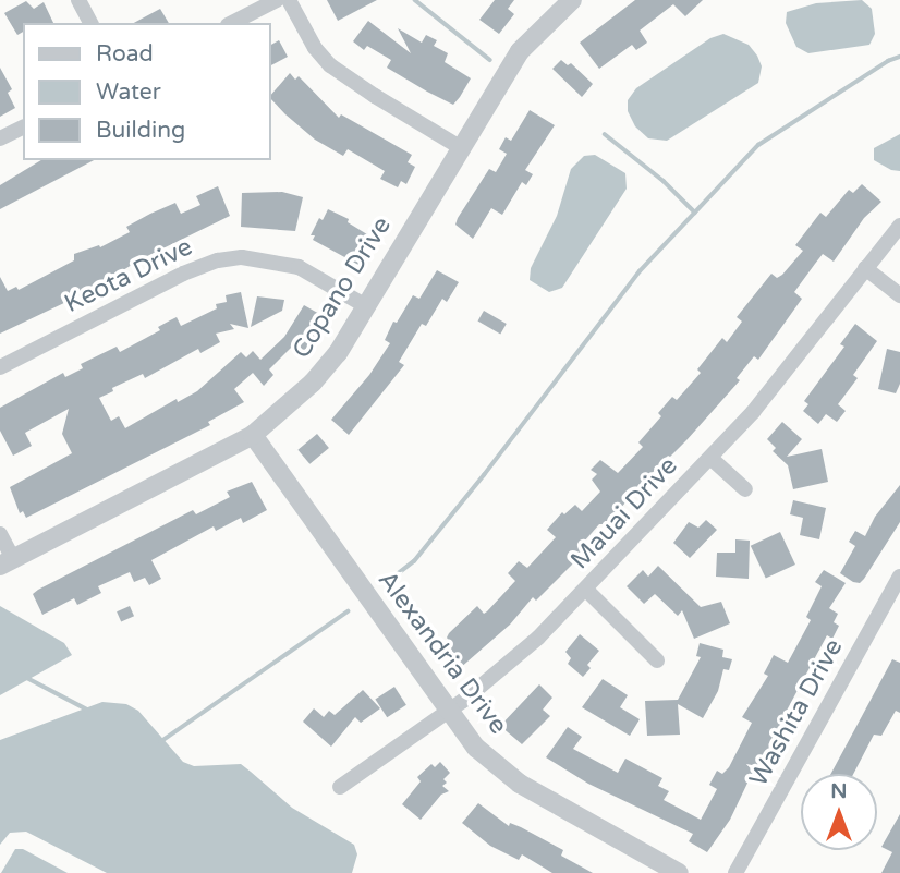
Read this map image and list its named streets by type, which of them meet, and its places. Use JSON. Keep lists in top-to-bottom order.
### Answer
{
  "streets": {
    "street": [
      "Keota Drive",
      "Copano Drive",
      "Mauai Drive",
      "Alexandria Drive",
      "Washita Drive"
    ]
  },
  "crossings": [
    ["Keota Drive", "Copano Drive"],
    ["Copano Drive", "Alexandria Drive"],
    ["Mauai Drive", "Alexandria Drive"]
  ],
  "legend": ["Road", "Water", "Building"],
  "north": "top"
}
